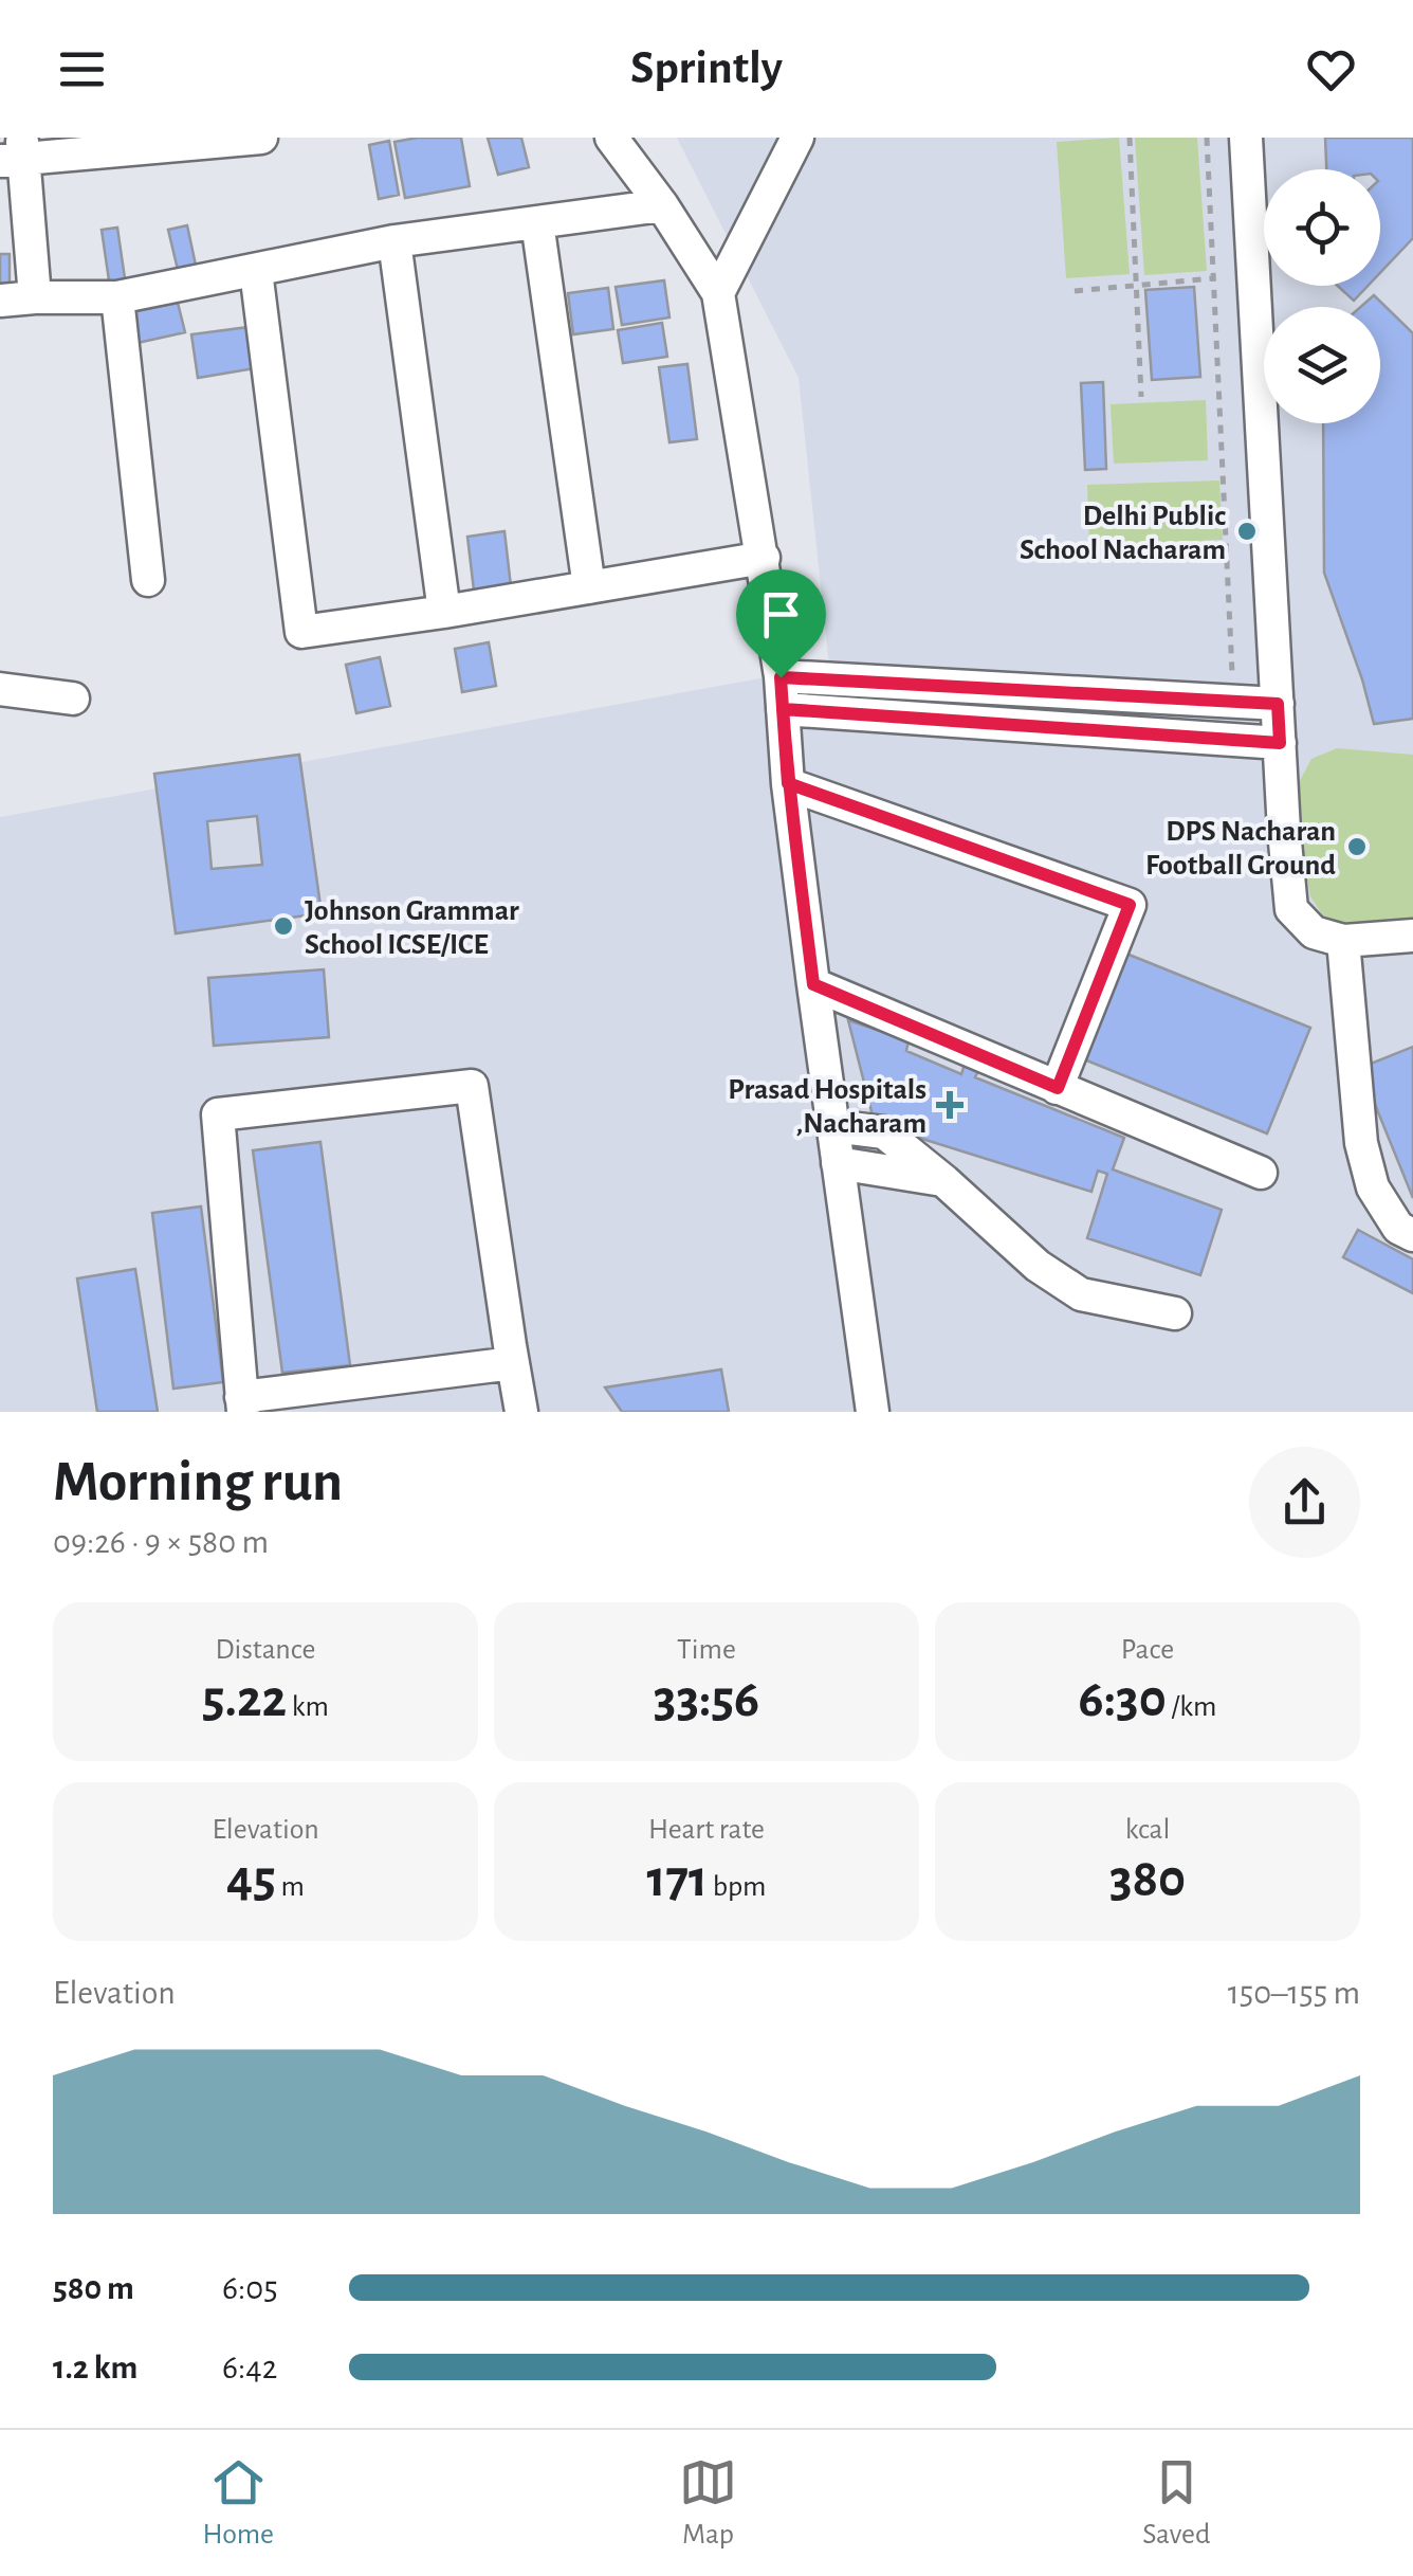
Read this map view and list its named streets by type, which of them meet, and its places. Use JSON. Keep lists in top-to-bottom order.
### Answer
{
  "places": {
    "other": ["Delhi Public School Nacharam", "DPS Nacharan Football Ground", "Johnson Grammar School ICSE/ICE"],
    "health": ["Prasad Hospitals ,Nacharam"]
  },
  "page": {
    "header": "Sprintly",
    "heading": ["Morning run", "09:26 · 9 × 580 m"],
    "stats": [
      ["Distance", "5.22 km"],
      ["Time", "33:56"],
      ["Pace", "6:30 /km"],
      ["Elevation", "45 m"],
      ["Heart rate", "171 bpm"],
      ["kcal", "380"]
    ],
    "chart": ["Elevation", "150–155 m"],
    "list": [
      {
        "name": "580 m",
        "note": "6:05"
      },
      {
        "name": "1.2 km",
        "note": "6:42"
      }
    ],
    "tabs": ["Home", "Map", "Saved"]
  }
}
